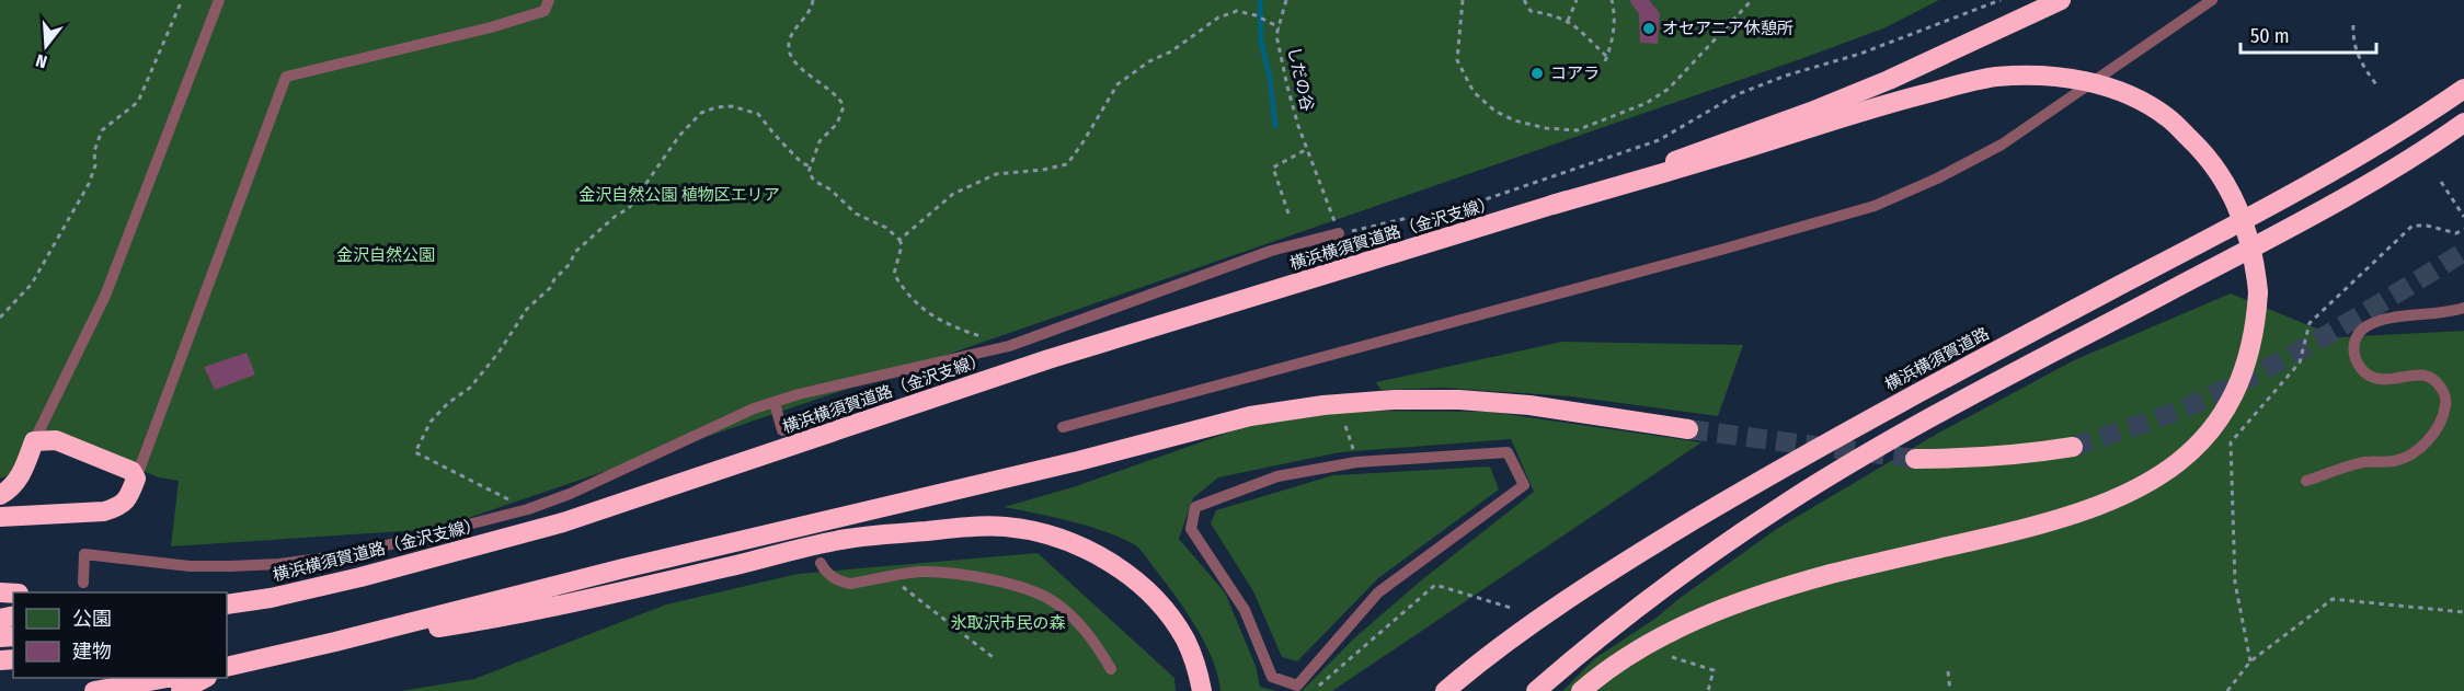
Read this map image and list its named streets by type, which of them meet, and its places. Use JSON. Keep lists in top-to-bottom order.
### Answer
{
  "streets": {
    "highway": ["横浜横須賀道路（金沢支線）", "横浜横須賀道路"],
    "path": ["しだの谷"]
  },
  "parks": ["金沢自然公園 植物区エリア", "金沢自然公園", "氷取沢市民の森"],
  "places": ["オセアニア休憩所", "コアラ"],
  "legend": ["公園", "建物"],
  "scale_bar": "50 m",
  "north": "bottom"
}
